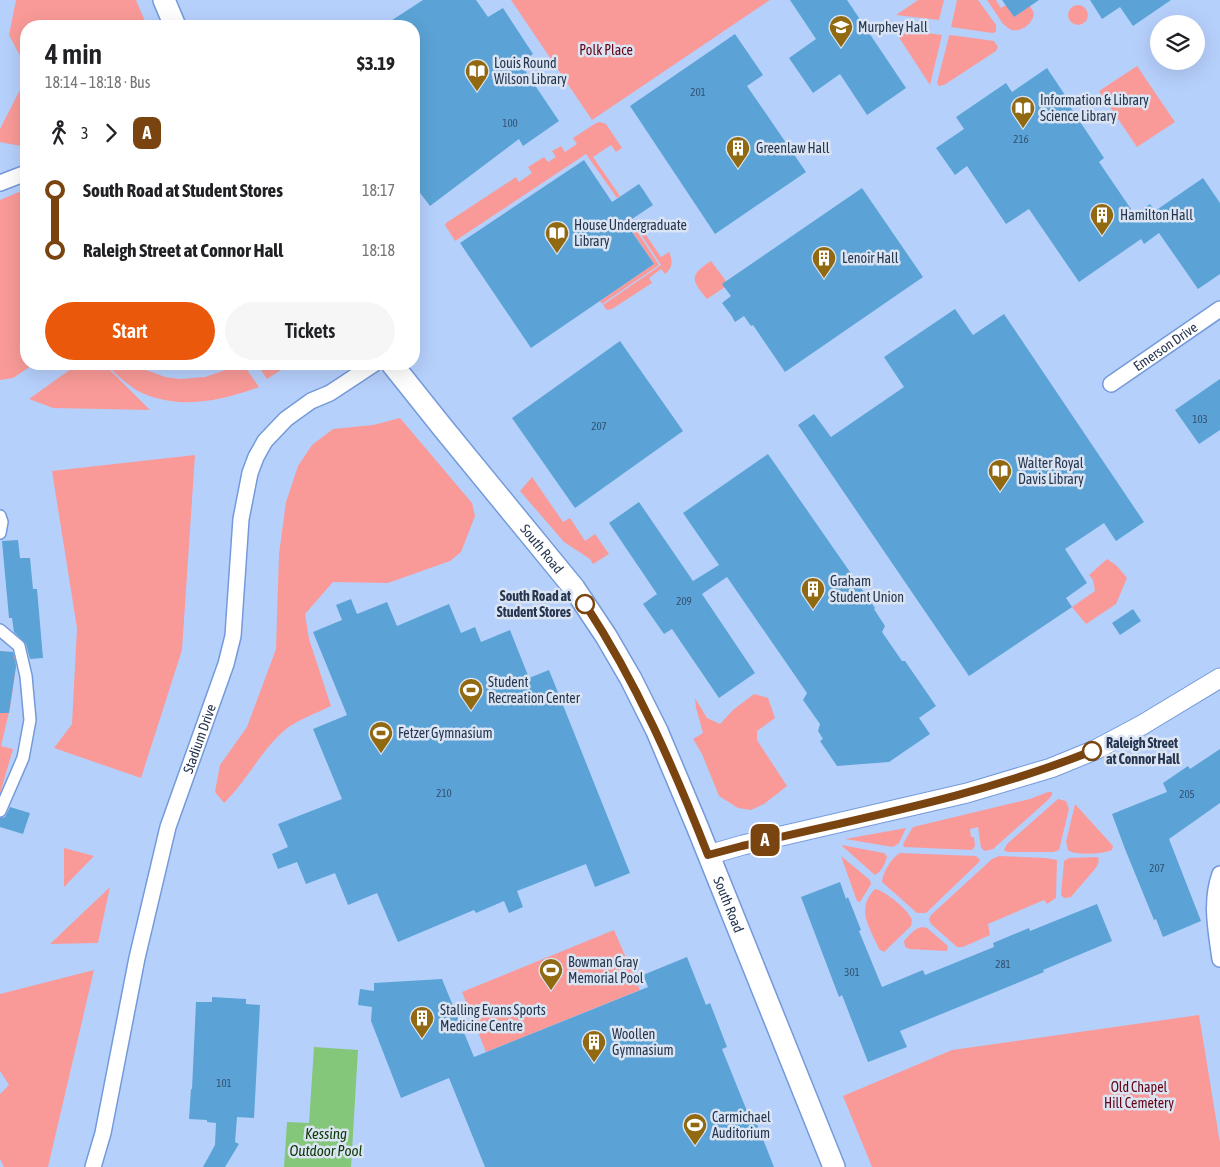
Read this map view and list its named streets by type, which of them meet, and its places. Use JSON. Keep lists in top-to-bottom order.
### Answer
{
  "streets": {
    "main road": ["South Road"],
    "street": ["Emerson Drive", "Stadium Drive"]
  },
  "water": ["Kessing Outdoor Pool"],
  "parks": ["Polk Place", "Old Chapel Hill Cemetery"],
  "places": {
    "school or university": ["Murphey Hall"],
    "library": [
      "Louis Round Wilson Library",
      "Information & Library Science Library",
      "House Undergraduate Library",
      "Walter Royal Davis Library"
    ],
    "building": [
      "Greenlaw Hall",
      "Hamilton Hall",
      "Lenoir Hall",
      "Graham Student Union",
      "Stalling Evans Sports Medicine Centre",
      "Woollen Gymnasium"
    ],
    "other": ["South Road at Student Stores", "Raleigh Street at Connor Hall"],
    "sports": [
      "Student Recreation Center",
      "Fetzer Gymnasium",
      "Bowman Gray Memorial Pool",
      "Carmichael Auditorium"
    ]
  },
  "lines": ["bus line A"],
  "house_numbers": [
    "201",
    "100",
    "216",
    "103",
    "207",
    "209",
    "210",
    "205",
    "207",
    "281",
    "301",
    "101"
  ],
  "page": {
    "on_map": "A",
    "heading": ["4 min", "18:14 – 18:18 · Bus", "$3.19"],
    "legs": ["3", "A"],
    "list": [
      {
        "name": "South Road at Student Stores",
        "value": "18:17"
      },
      {
        "name": "Raleigh Street at Connor Hall",
        "value": "18:18"
      }
    ],
    "buttons": ["Start", "Tickets"]
  }
}
